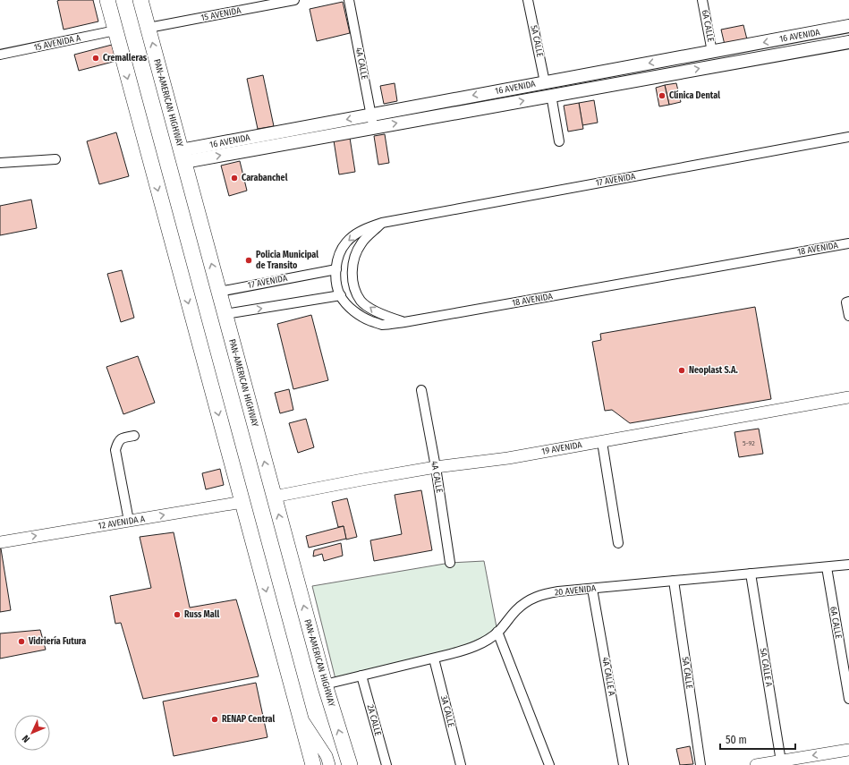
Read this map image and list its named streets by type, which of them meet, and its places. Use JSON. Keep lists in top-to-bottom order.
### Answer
{
  "streets": {
    "highway": ["PAN-AMERICAN HIGHWAY"],
    "main road": ["16 AVENIDA"],
    "street": [
      "15 AVENIDA",
      "6A CALLE",
      "5A CALLE",
      "15 AVENIDA A",
      "4A CALLE",
      "17 AVENIDA",
      "18 AVENIDA",
      "19 AVENIDA",
      "12 AVENIDA A",
      "20 AVENIDA",
      "5A CALLE A",
      "4A CALLE A",
      "3A CALLE",
      "2A CALLE"
    ]
  },
  "crossings": [
    ["15 AVENIDA", "PAN-AMERICAN HIGHWAY"],
    ["6A CALLE", "16 AVENIDA"],
    ["6A CALLE", "20 AVENIDA"],
    ["16 AVENIDA", "5A CALLE"],
    ["16 AVENIDA", "4A CALLE"],
    ["16 AVENIDA", "PAN-AMERICAN HIGHWAY"],
    ["5A CALLE", "20 AVENIDA"],
    ["4A CALLE", "19 AVENIDA"],
    ["PAN-AMERICAN HIGHWAY", "17 AVENIDA"],
    ["PAN-AMERICAN HIGHWAY", "19 AVENIDA"],
    ["PAN-AMERICAN HIGHWAY", "20 AVENIDA"],
    ["17 AVENIDA", "18 AVENIDA"],
    ["20 AVENIDA", "5A CALLE A"],
    ["20 AVENIDA", "4A CALLE A"],
    ["20 AVENIDA", "3A CALLE"],
    ["20 AVENIDA", "2A CALLE"]
  ],
  "one_way": ["12 AVENIDA A"],
  "places": [
    "Cremalleras",
    "Clínica Dental",
    "Carabanchel",
    "Policia Municipal de Transito",
    "Neoplast S.A.",
    "Russ Mall",
    "Vidriería Futura",
    "RENAP Central"
  ],
  "house_numbers": ["5-92"],
  "scale_bar": "50 m",
  "north": "bottom left"
}
